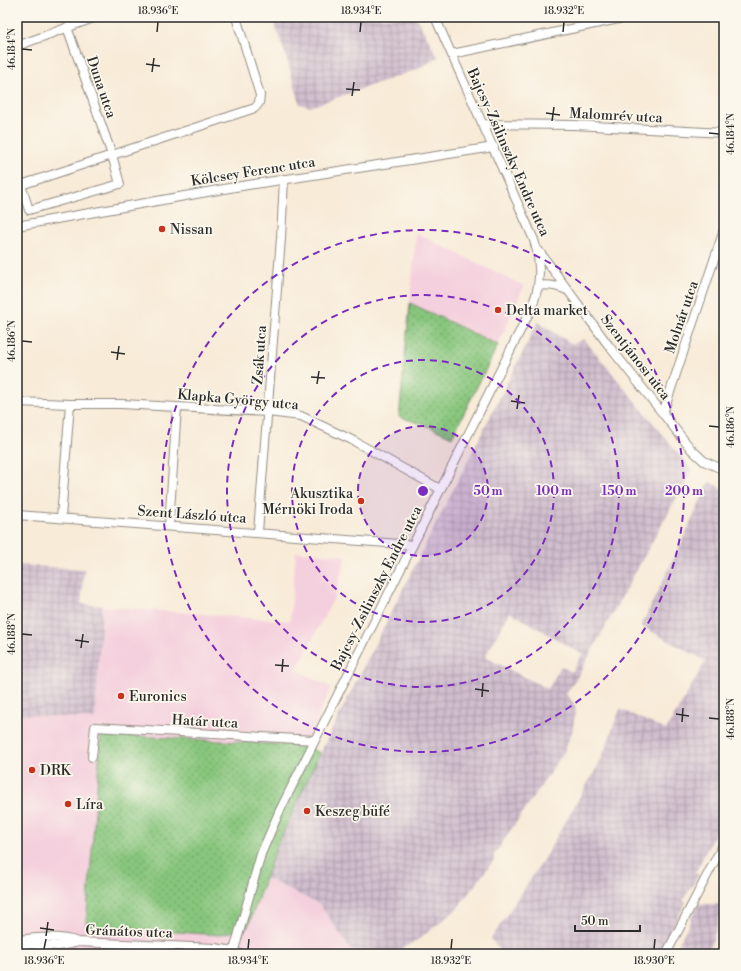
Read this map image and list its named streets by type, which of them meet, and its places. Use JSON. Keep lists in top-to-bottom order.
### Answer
{
  "streets": {
    "street": [
      "Duna utca",
      "Malomrév utca",
      "Bajcsy-Zsilinszky Endre utca",
      "Kölcsey Ferenc utca",
      "Molnár utca",
      "Zsák utca",
      "Szentjánosi utca",
      "Klapka György utca",
      "Szent László utca",
      "Határ utca",
      "Gránátos utca"
    ]
  },
  "crossings": [
    ["Malomrév utca", "Bajcsy-Zsilinszky Endre utca"],
    ["Bajcsy-Zsilinszky Endre utca", "Kölcsey Ferenc utca"],
    ["Bajcsy-Zsilinszky Endre utca", "Szentjánosi utca"],
    ["Bajcsy-Zsilinszky Endre utca", "Klapka György utca"],
    ["Bajcsy-Zsilinszky Endre utca", "Szent László utca"],
    ["Bajcsy-Zsilinszky Endre utca", "Határ utca"],
    ["Bajcsy-Zsilinszky Endre utca", "Gránátos utca"],
    ["Kölcsey Ferenc utca", "Zsák utca"],
    ["Molnár utca", "Szentjánosi utca"],
    ["Zsák utca", "Klapka György utca"],
    ["Zsák utca", "Szent László utca"]
  ],
  "places": [
    "Nissan",
    "Delta market",
    "Akusztika Mérnöki Iroda",
    "Euronics",
    "DRK",
    "Líra",
    "Keszeg büfé"
  ],
  "scale_bar": "50 m",
  "coordinates": [
    "18.936°E",
    "18.934°E",
    "18.932°E",
    "46.184°N",
    "46.186°N",
    "46.188°N",
    "18.930°E"
  ],
  "rings": [
    "50 m",
    "100 m",
    "150 m",
    "200 m"
  ]
}
